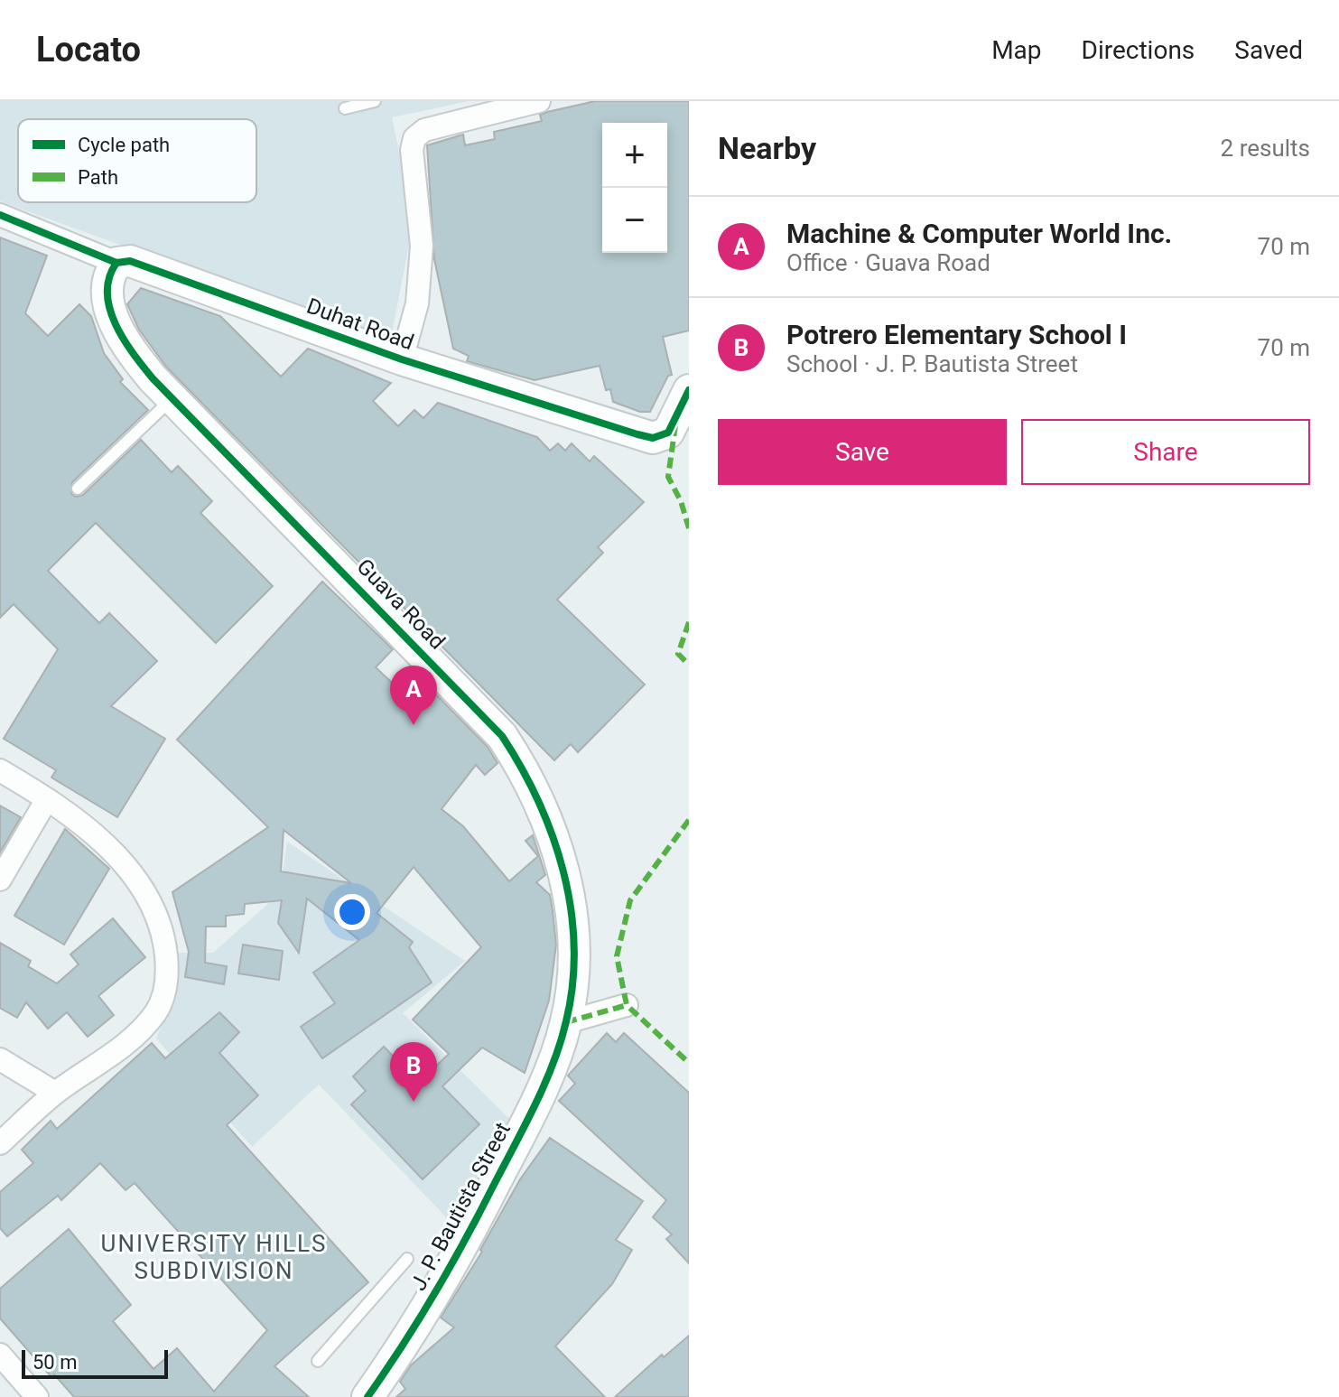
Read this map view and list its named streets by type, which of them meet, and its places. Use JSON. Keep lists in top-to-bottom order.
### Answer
{
  "streets": {
    "street": ["Duhat Road", "Guava Road", "J. P. Bautista Street"]
  },
  "crossings": [
    ["Duhat Road", "Guava Road"],
    ["Guava Road", "J. P. Bautista Street"]
  ],
  "districts": ["UNIVERSITY HILLS SUBDIVISION"],
  "legend": ["Cycle path", "Path"],
  "scale_bar": "50 m",
  "page": {
    "header": "Locato",
    "nav": ["Map", "Directions", "Saved"],
    "heading": ["Nearby", "2 results"],
    "map_buttons": ["+", "−"],
    "list": [
      {
        "mark": "A",
        "name": "Machine & Computer World Inc.",
        "note": "Office · Guava Road",
        "value": "70 m"
      },
      {
        "mark": "B",
        "name": "Potrero Elementary School I",
        "note": "School · J. P. Bautista Street",
        "value": "70 m"
      }
    ],
    "buttons": ["Save", "Share"],
    "pins": ["A", "B"],
    "scale": "50 m"
  }
}
